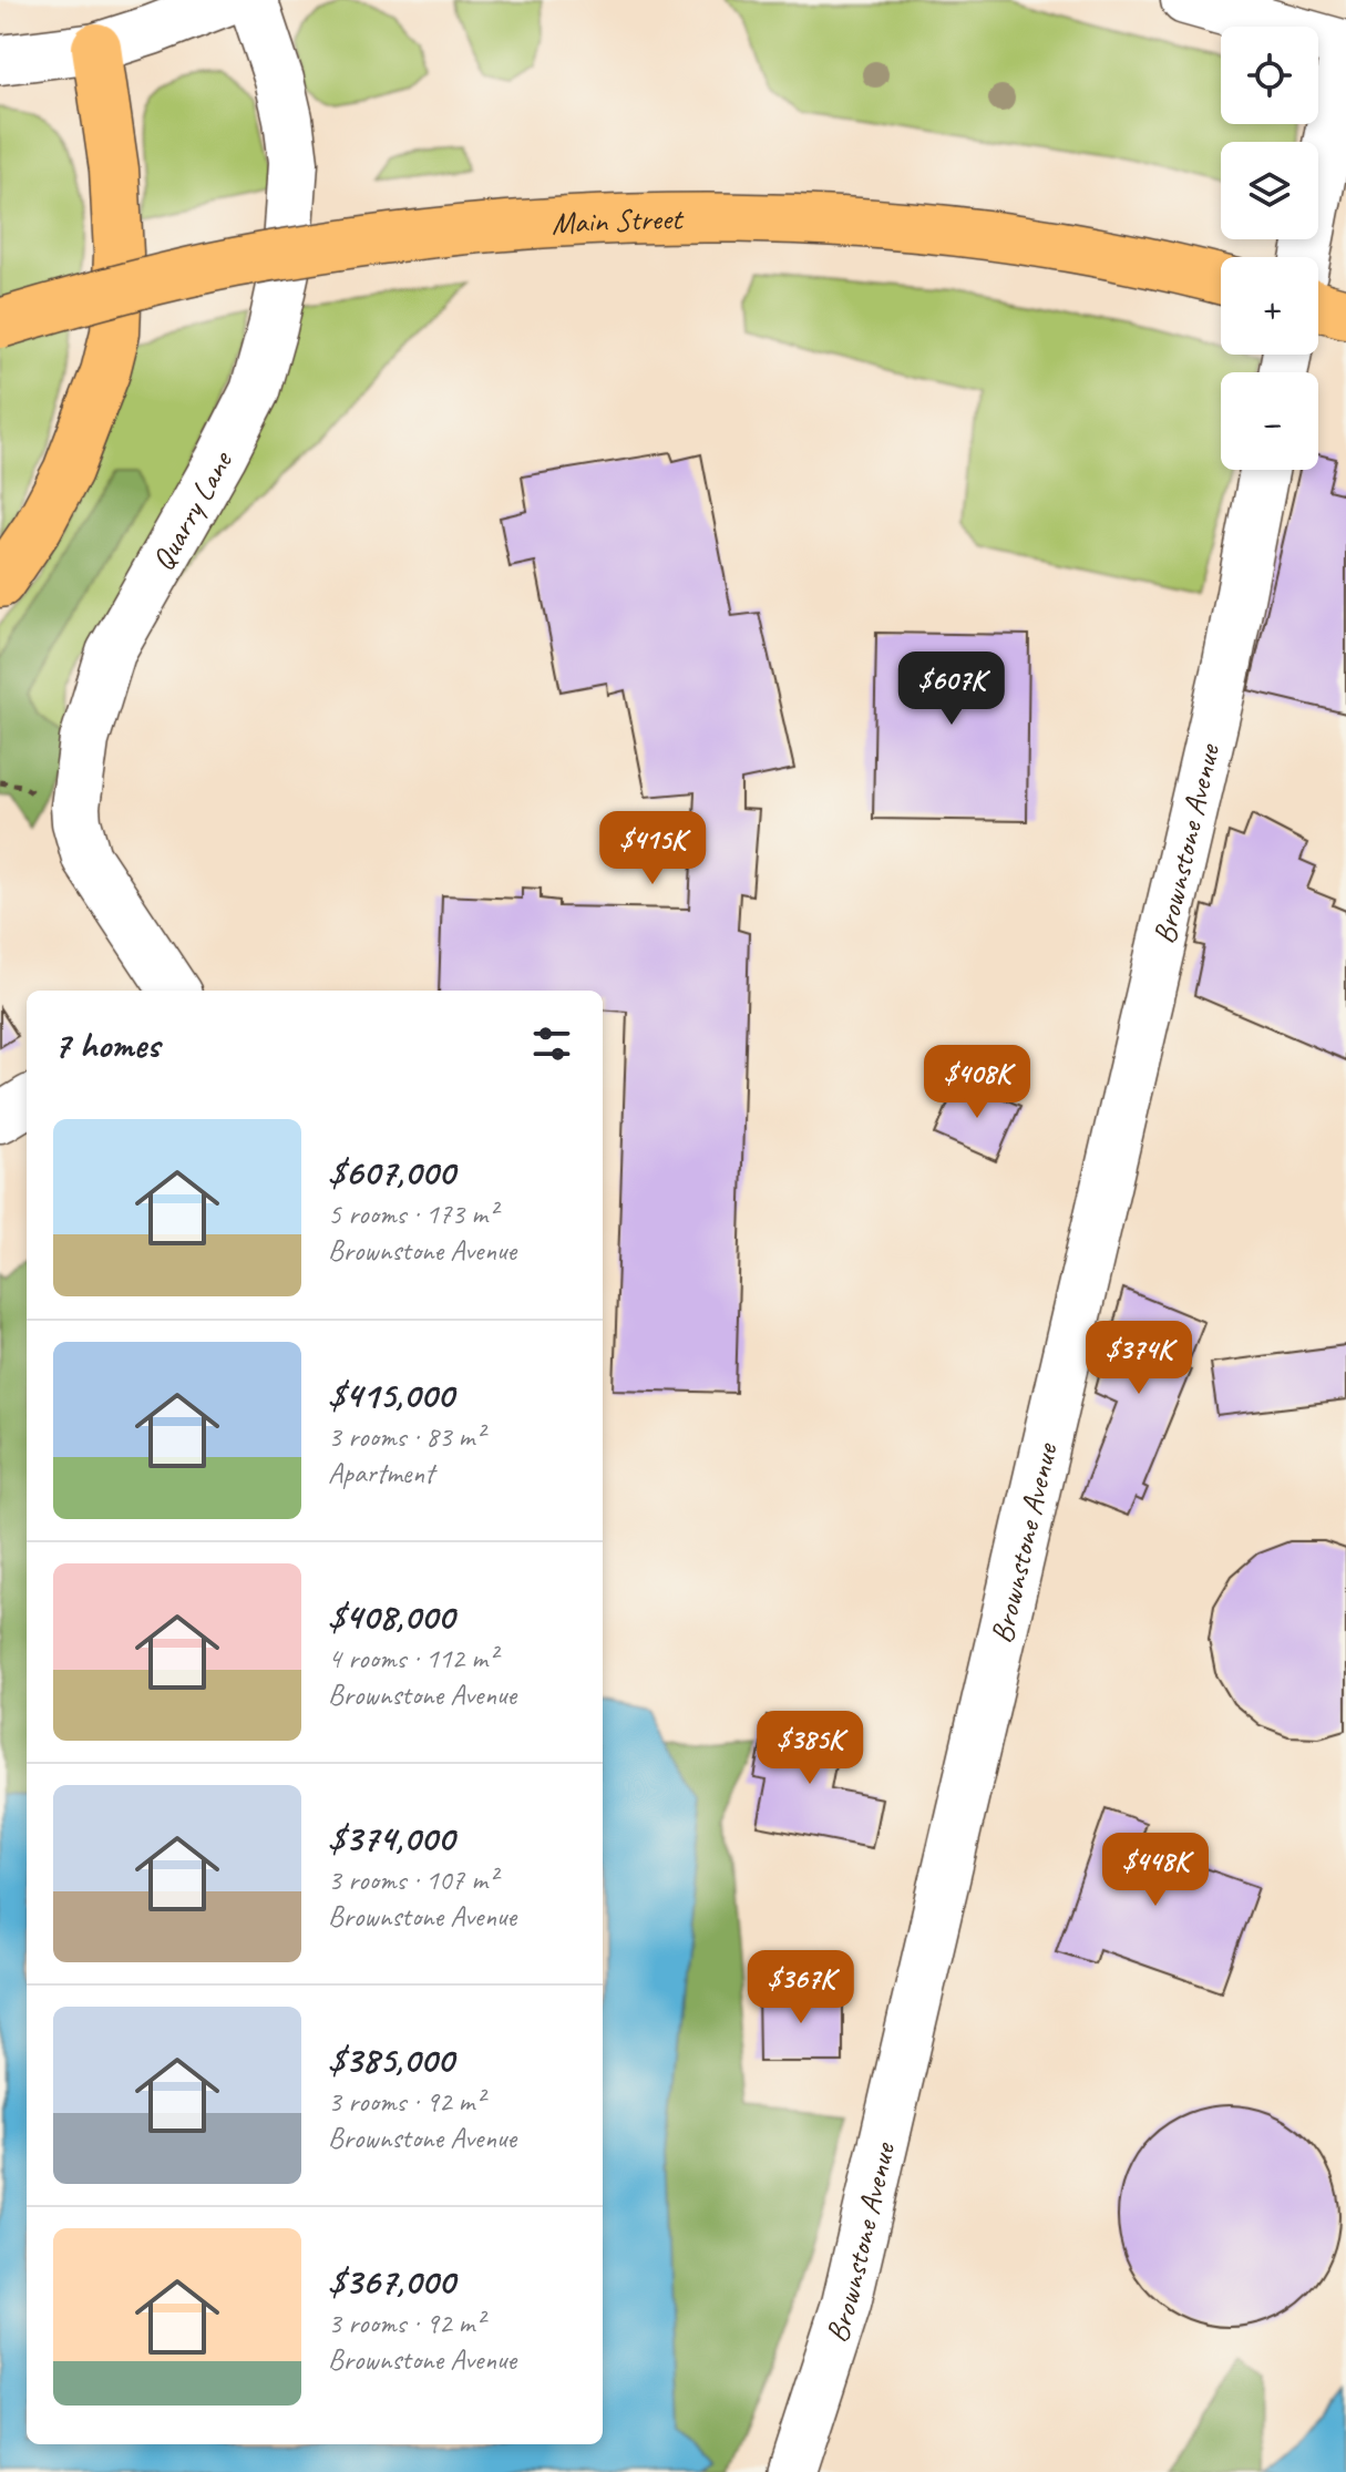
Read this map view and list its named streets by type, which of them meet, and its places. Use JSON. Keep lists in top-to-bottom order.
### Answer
{
  "streets": {
    "highway": ["Main Street"],
    "street": ["Quarry Lane", "Brownstone Avenue"]
  },
  "page": {
    "map_buttons": ["+", "−"],
    "price": [
      "$607K",
      "$415K",
      "$408K",
      "$374K",
      "$385K",
      "$448K",
      "$367K"
    ],
    "heading": "7 homes",
    "list": [
      {
        "name": "$607,000",
        "note": "5 rooms · 173 m² · Brownstone Avenue"
      },
      {
        "name": "$415,000",
        "note": "3 rooms · 83 m² · Apartment"
      },
      {
        "name": "$408,000",
        "note": "4 rooms · 112 m² · Brownstone Avenue"
      },
      {
        "name": "$374,000",
        "note": "3 rooms · 107 m² · Brownstone Avenue"
      },
      {
        "name": "$385,000",
        "note": "3 rooms · 92 m² · Brownstone Avenue"
      },
      {
        "name": "$367,000",
        "note": "3 rooms · 92 m² · Brownstone Avenue"
      }
    ]
  }
}
